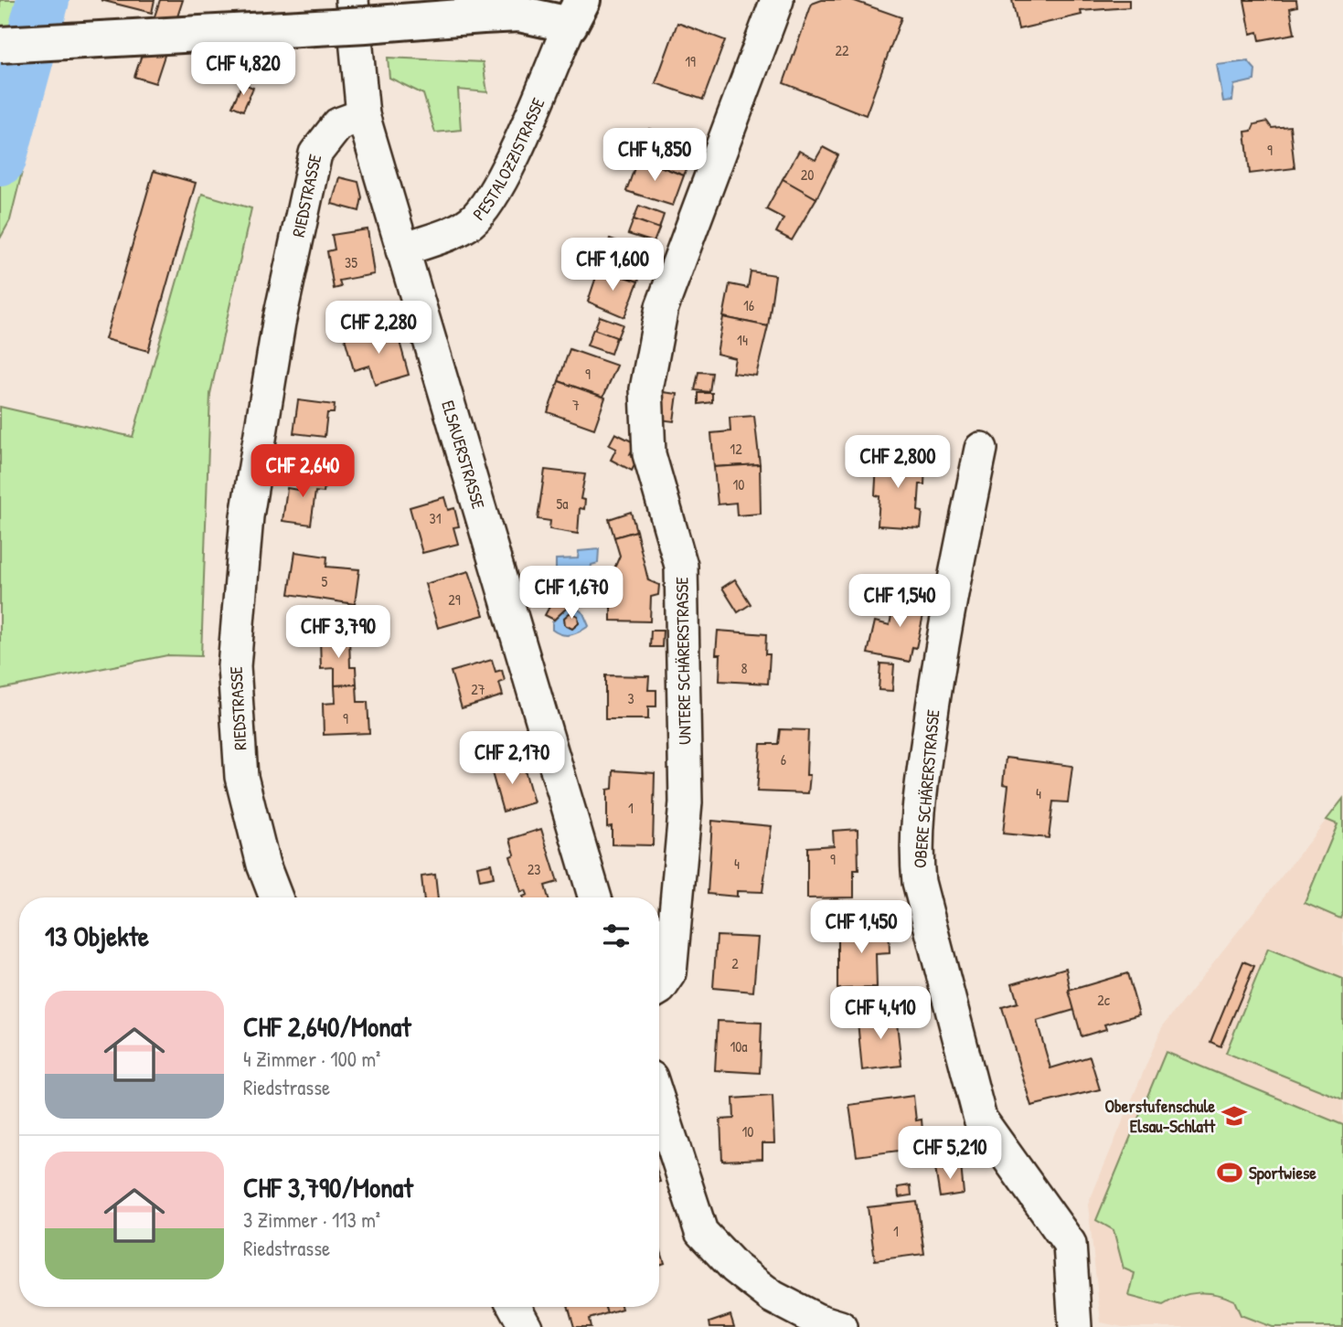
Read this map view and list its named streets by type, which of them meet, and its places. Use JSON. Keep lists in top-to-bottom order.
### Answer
{
  "streets": {
    "main road": ["PESTALOZZISTRASSE"],
    "street": [
      "RIEDSTRASSE",
      "ELSAUERSTRASSE",
      "UNTERE SCHÄRERSTRASSE",
      "OBERE SCHÄRERSTRASSE"
    ]
  },
  "crossings": [
    ["PESTALOZZISTRASSE", "ELSAUERSTRASSE"],
    ["RIEDSTRASSE", "ELSAUERSTRASSE"]
  ],
  "places": {
    "school or university": ["Oberstufenschule Elsau-Schlatt"],
    "sports": ["Sportwiese"]
  },
  "house_numbers": [
    "22",
    "19",
    "9",
    "20",
    "35",
    "16",
    "14",
    "9",
    "7",
    "12",
    "10",
    "5a",
    "31",
    "5",
    "29",
    "8",
    "27",
    "3",
    "9",
    "6",
    "4",
    "1",
    "9",
    "4",
    "23",
    "2",
    "2c",
    "10a",
    "10",
    "1"
  ],
  "page": {
    "price": [
      "CHF 4,820",
      "CHF 4,850",
      "CHF 1,600",
      "CHF 2,280",
      "CHF 2,800",
      "CHF 2,640",
      "CHF 1,670",
      "CHF 1,540",
      "CHF 3,790",
      "CHF 2,170",
      "CHF 1,450",
      "CHF 4,410",
      "CHF 5,210"
    ],
    "heading": "13 Objekte",
    "list": [
      {
        "name": "CHF 2,640/Monat",
        "note": "4 Zimmer · 100 m² · Riedstrasse"
      },
      {
        "name": "CHF 3,790/Monat",
        "note": "3 Zimmer · 113 m² · Riedstrasse"
      }
    ]
  }
}
